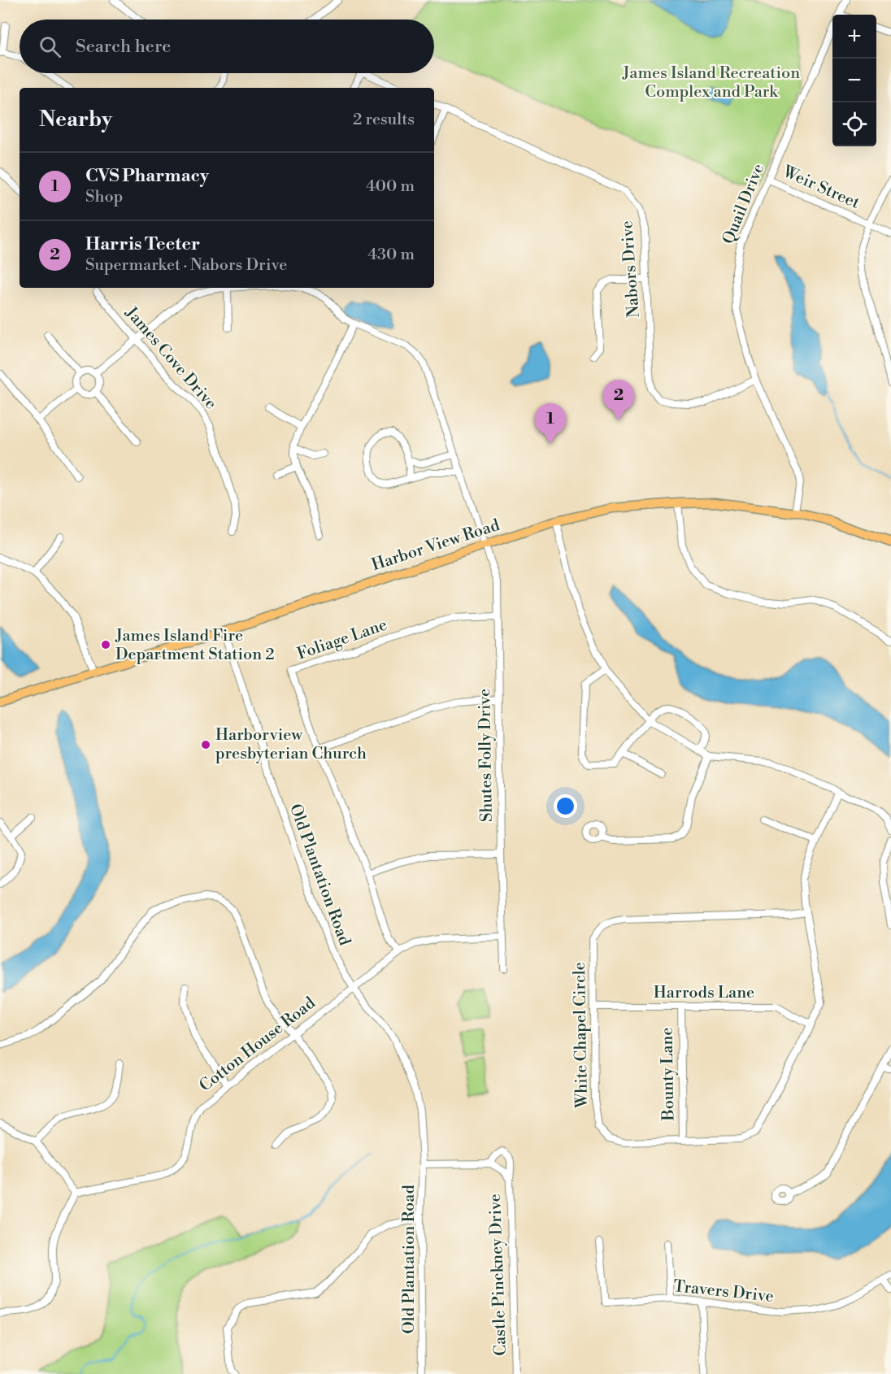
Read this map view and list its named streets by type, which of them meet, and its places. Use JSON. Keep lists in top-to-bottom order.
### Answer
{
  "streets": {
    "main road": ["Harbor View Road"],
    "street": [
      "Weir Street",
      "Quail Drive",
      "Nabors Drive",
      "James Cove Drive",
      "Foliage Lane",
      "Shutes Folly Drive",
      "Old Plantation Road",
      "Harrods Lane",
      "White Chapel Circle",
      "Cotton House Road",
      "Bounty Lane",
      "Castle Pinckney Drive",
      "Travers Drive"
    ]
  },
  "crossings": [
    ["Weir Street", "Quail Drive"],
    ["Quail Drive", "Nabors Drive"],
    ["Quail Drive", "Harbor View Road"],
    ["Harbor View Road", "Shutes Folly Drive"],
    ["Harbor View Road", "Old Plantation Road"],
    ["Foliage Lane", "Shutes Folly Drive"],
    ["Foliage Lane", "Cotton House Road"],
    ["Shutes Folly Drive", "Cotton House Road"],
    ["Old Plantation Road", "Cotton House Road"],
    ["Harrods Lane", "White Chapel Circle"],
    ["Harrods Lane", "Bounty Lane"],
    ["White Chapel Circle", "Bounty Lane"]
  ],
  "parks": ["James Island Recreation Complex and Park"],
  "places": ["James Island Fire Department Station 2", "Harborview presbyterian Church"],
  "page": {
    "map_buttons": ["+", "−"],
    "search": "Search here",
    "heading": ["Nearby", "2 results"],
    "list": [
      {
        "mark": "1",
        "name": "CVS Pharmacy",
        "note": "Shop",
        "value": "400 m"
      },
      {
        "mark": "2",
        "name": "Harris Teeter",
        "note": "Supermarket · Nabors Drive",
        "value": "430 m"
      }
    ],
    "pins": ["2", "1"]
  }
}
